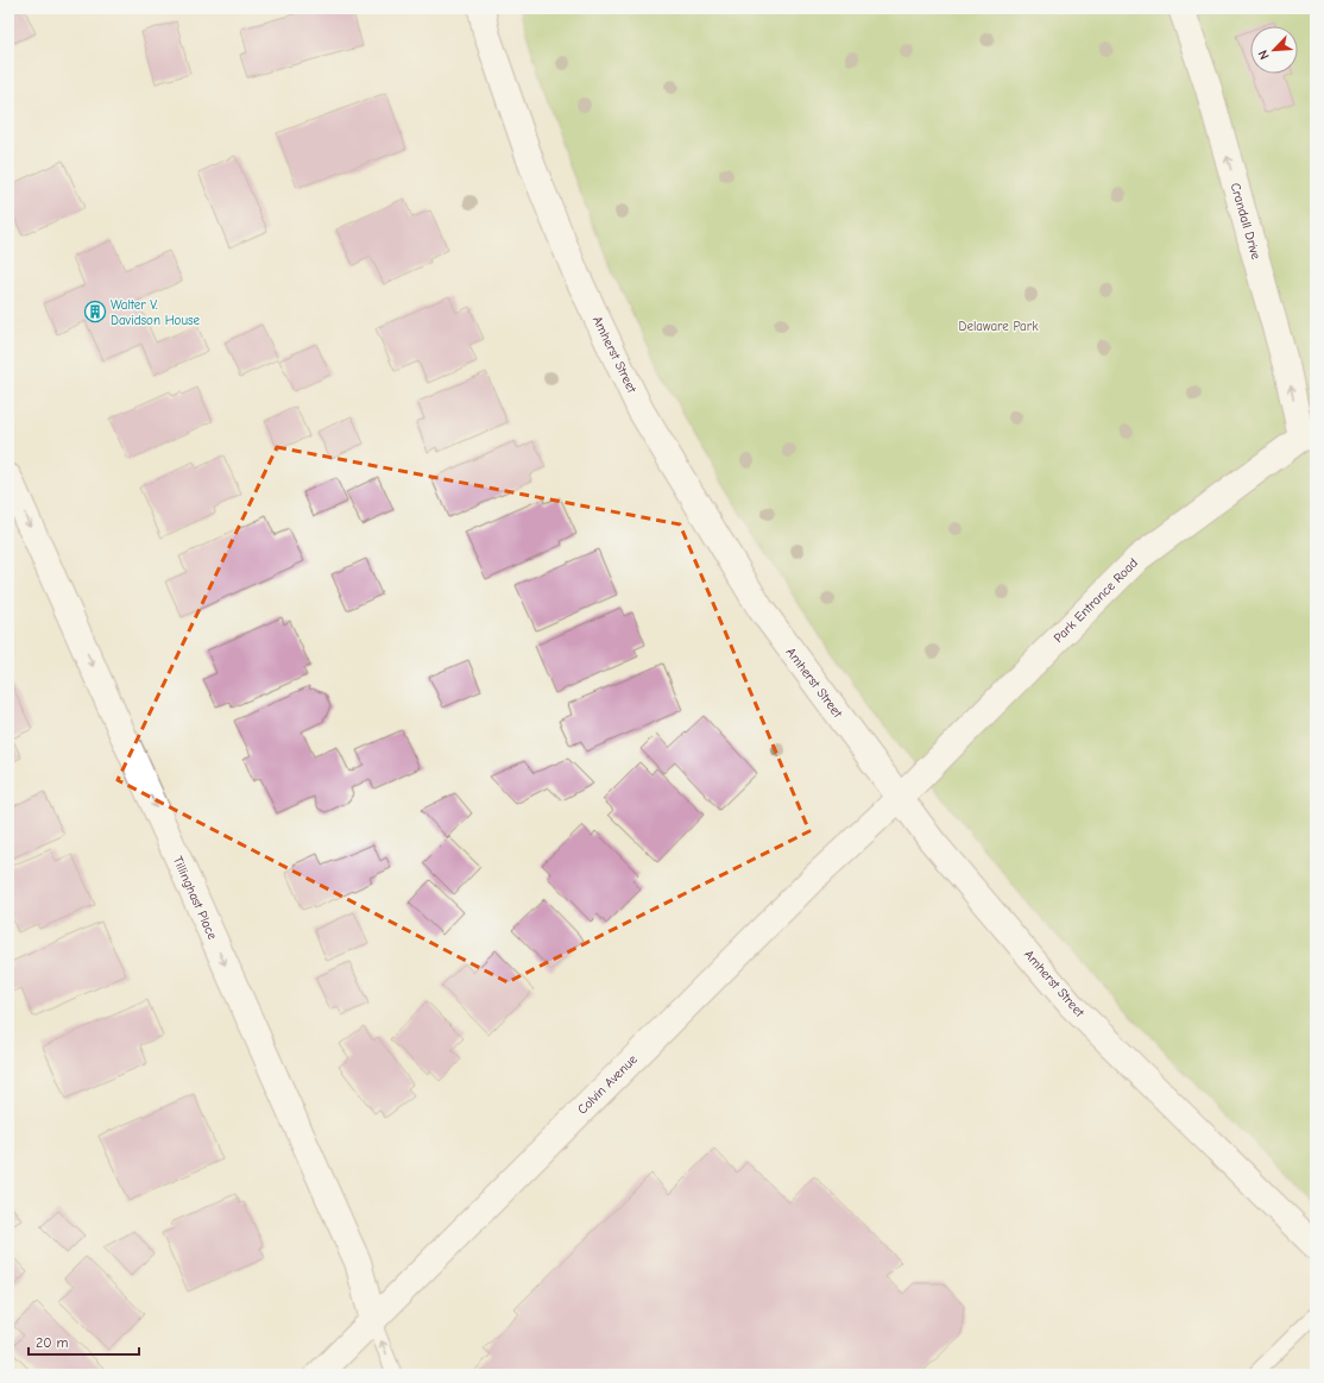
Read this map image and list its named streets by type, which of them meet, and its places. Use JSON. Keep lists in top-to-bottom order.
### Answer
{
  "streets": {
    "street": [
      "Crandall Drive",
      "Amherst Street",
      "Park Entrance Road",
      "Tillinghast Place",
      "Colvin Avenue"
    ]
  },
  "crossings": [
    ["Crandall Drive", "Park Entrance Road"],
    ["Amherst Street", "Park Entrance Road"],
    ["Amherst Street", "Colvin Avenue"],
    ["Park Entrance Road", "Colvin Avenue"],
    ["Tillinghast Place", "Colvin Avenue"]
  ],
  "one_way": ["Crandall Drive", "Tillinghast Place"],
  "parks": ["Delaware Park"],
  "places": {
    "building": ["Walter V. Davidson House"]
  },
  "scale_bar": "20 m",
  "north": "bottom left"
}
